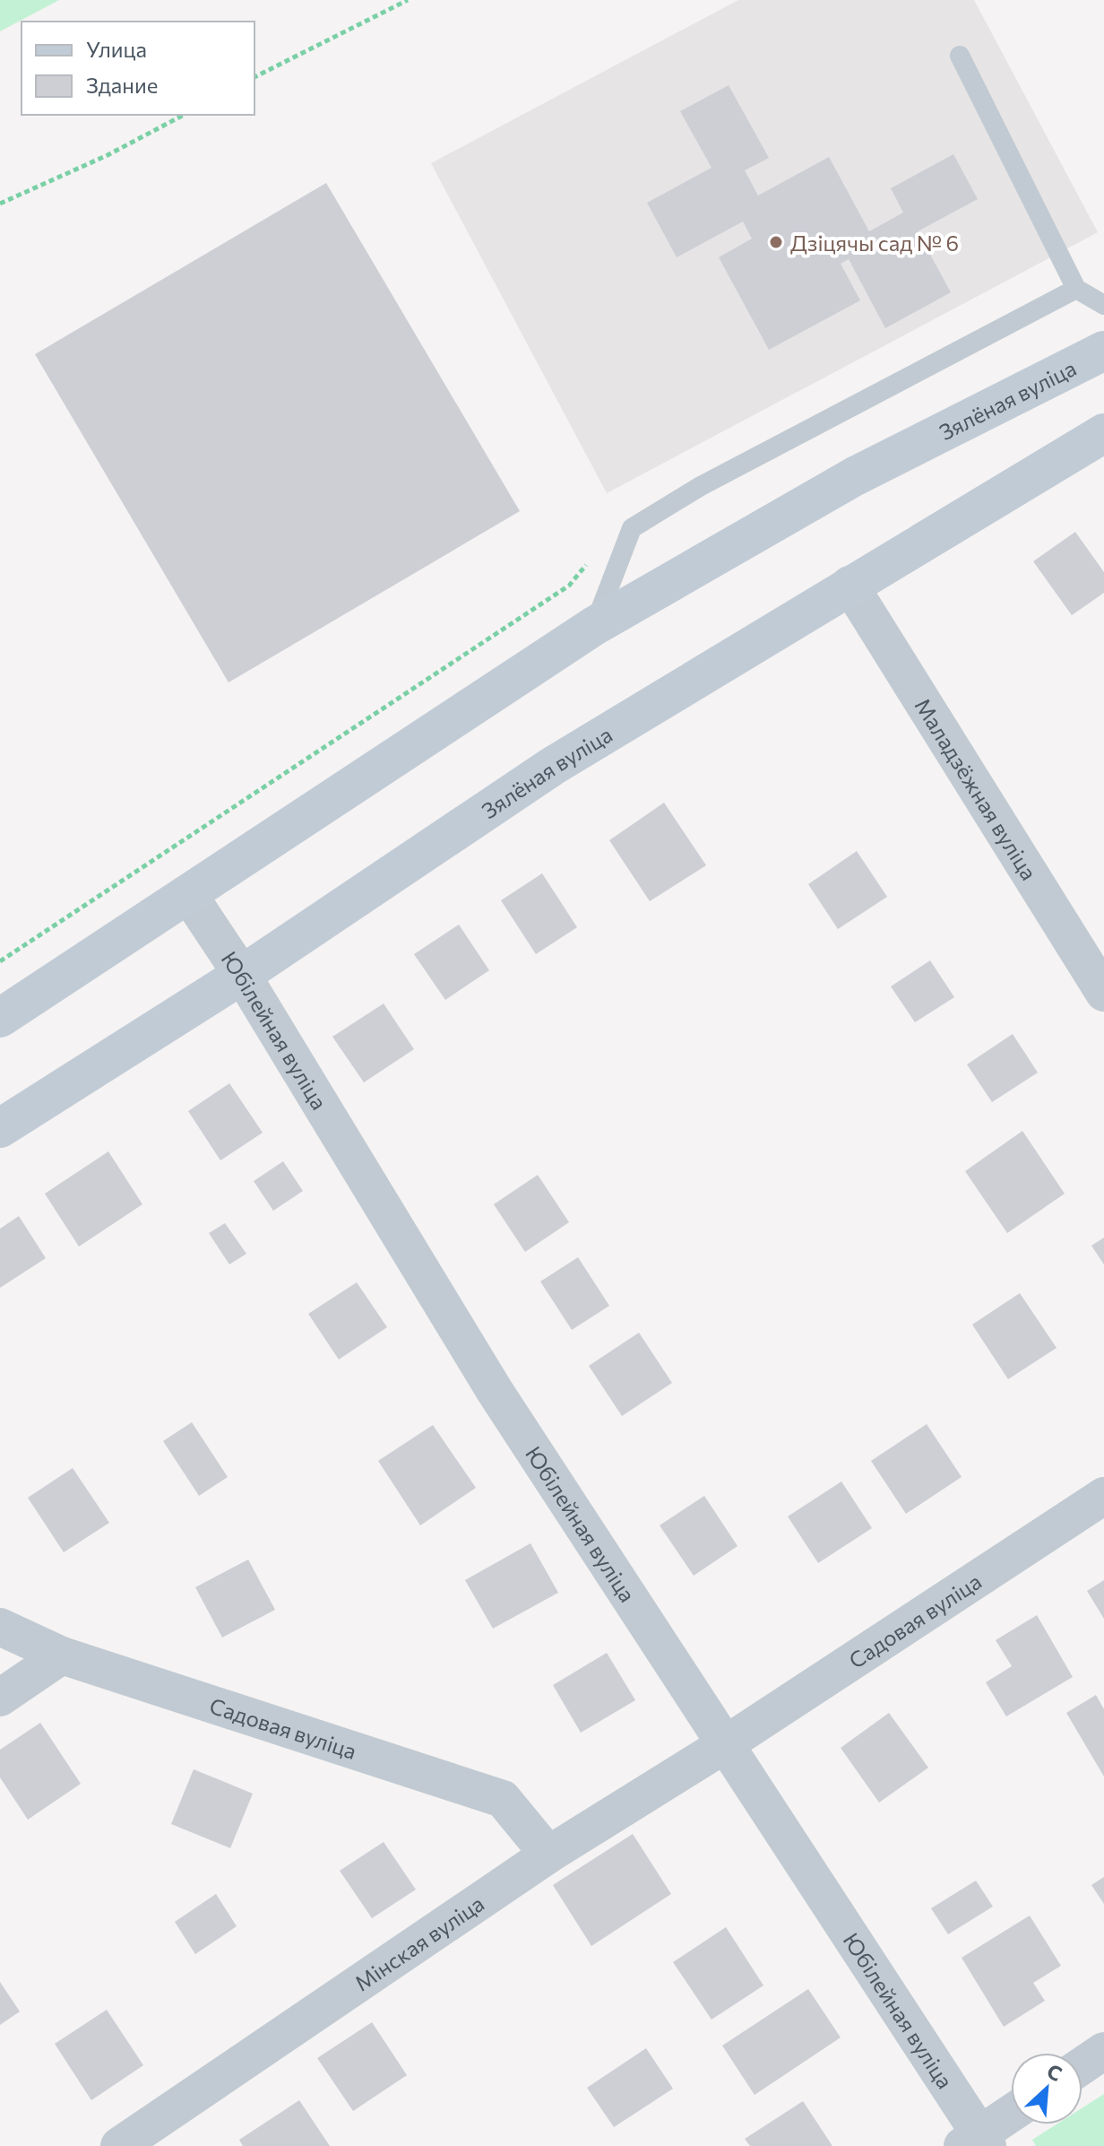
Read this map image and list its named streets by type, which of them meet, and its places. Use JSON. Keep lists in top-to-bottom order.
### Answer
{
  "streets": {
    "main road": ["Зялёная вуліца"],
    "street": [
      "Маладзёжная вуліца",
      "Юбілейная вуліца",
      "Садовая вуліца",
      "Мінская вуліца"
    ]
  },
  "crossings": [
    ["Зялёная вуліца", "Маладзёжная вуліца"],
    ["Зялёная вуліца", "Юбілейная вуліца"],
    ["Юбілейная вуліца", "Садовая вуліца"],
    ["Юбілейная вуліца", "Мінская вуліца"],
    ["Садовая вуліца", "Мінская вуліца"]
  ],
  "places": ["Дзіцячы сад № 6"],
  "legend": ["Улица", "Здание"],
  "north": "top right"
}
